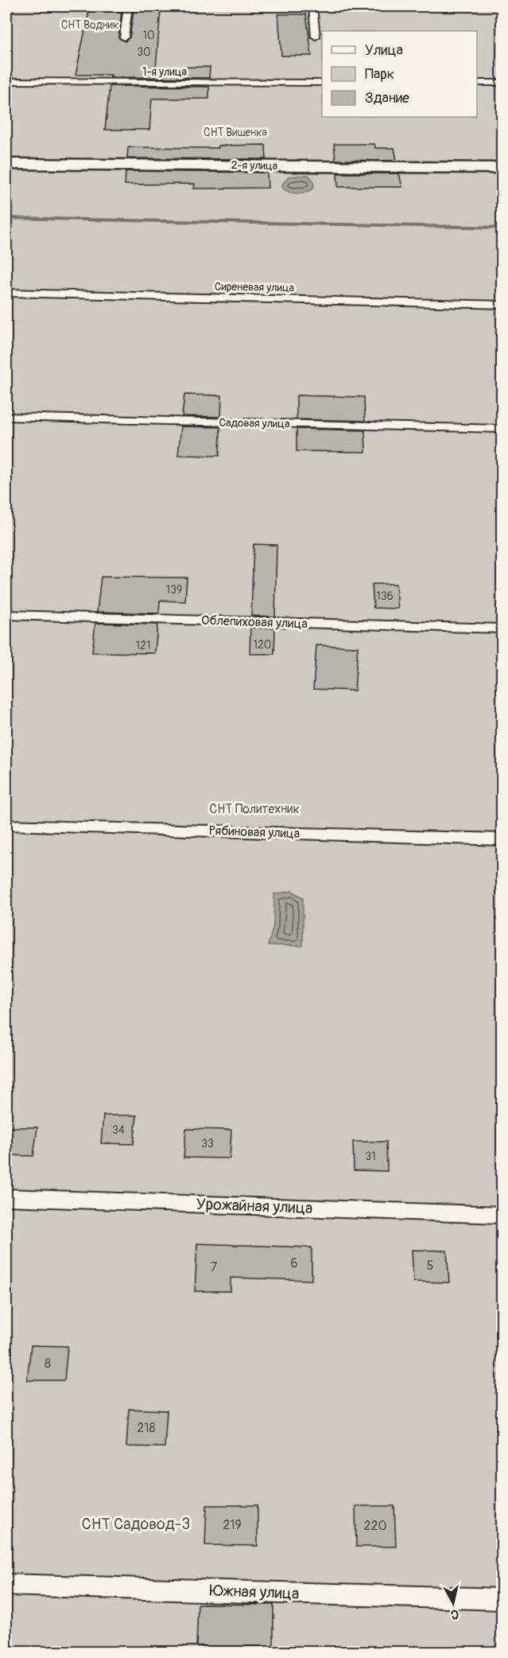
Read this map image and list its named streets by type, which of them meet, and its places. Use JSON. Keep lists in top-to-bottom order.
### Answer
{
  "streets": {
    "street": ["2-я улица"],
    "lane": [
      "1-я улица",
      "Сиреневая улица",
      "Садовая улица",
      "Облепиховая улица",
      "Рябиновая улица",
      "Урожайная улица",
      "Южная улица"
    ]
  },
  "parks": [
    "СНТ Водник",
    "СНТ Вишенка",
    "СНТ Политехник",
    "СНТ Садовод-3"
  ],
  "house_numbers": [
    "10",
    "30",
    "139",
    "136",
    "120",
    "121",
    "34",
    "33",
    "31",
    "6",
    "5",
    "7",
    "8",
    "218",
    "219",
    "220"
  ],
  "legend": ["Улица", "Парк", "Здание"],
  "north": "bottom"
}
